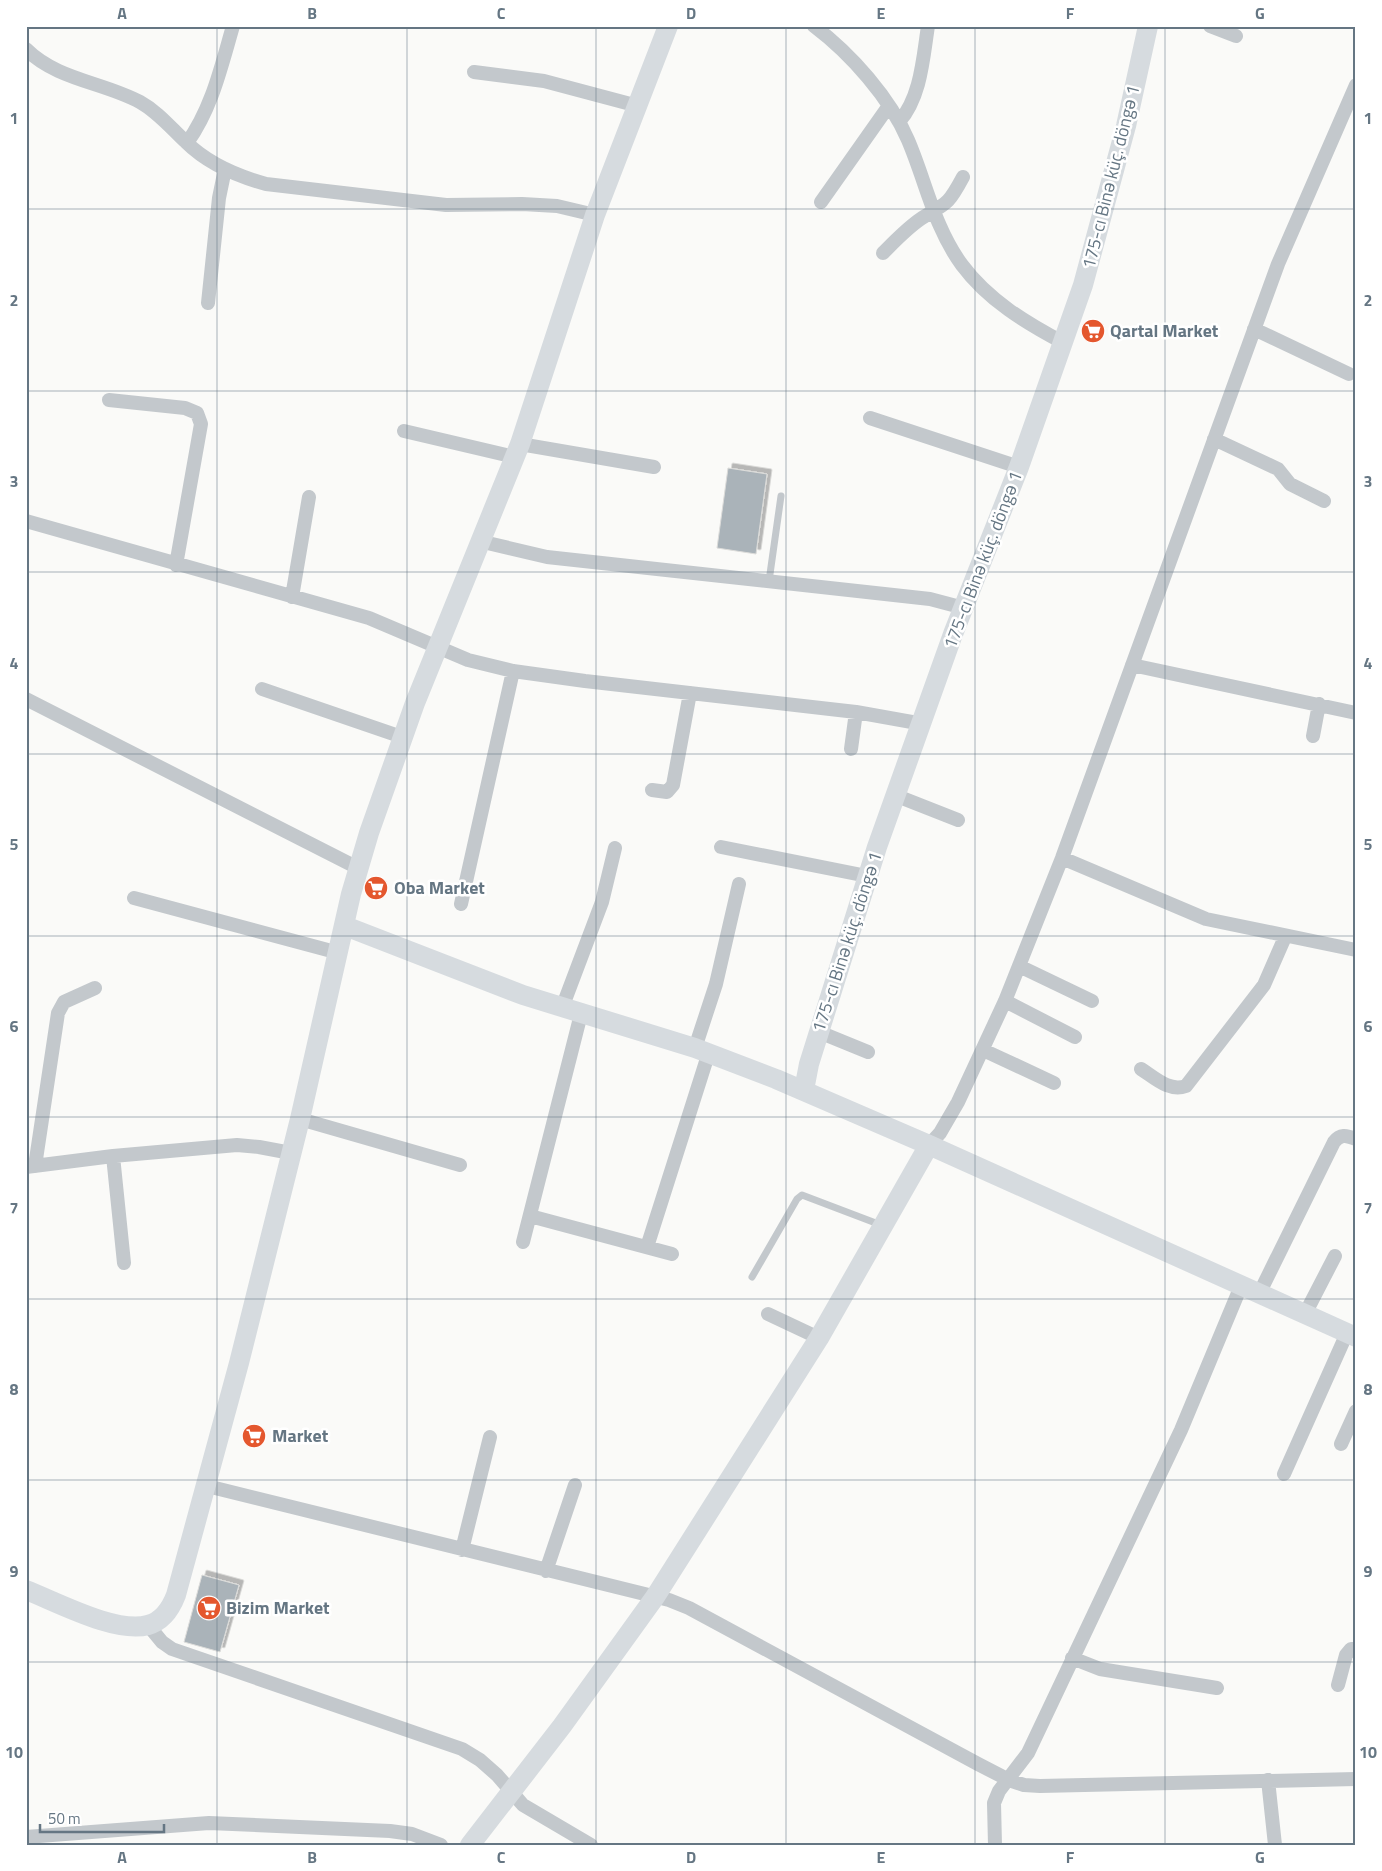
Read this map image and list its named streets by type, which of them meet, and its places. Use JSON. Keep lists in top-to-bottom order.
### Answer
{
  "streets": {
    "street": ["175-cı Binə küç. döngə 1"]
  },
  "places": {
    "supermarket": [
      "Qartal Market",
      "Oba Market",
      "Market",
      "Bizim Market"
    ]
  },
  "scale_bar": "50 m",
  "grid": {
    "columns": [
      "A",
      "B",
      "C",
      "D",
      "E",
      "F",
      "G"
    ],
    "rows": [
      "1",
      "2",
      "3",
      "4",
      "5",
      "6",
      "7",
      "8",
      "9",
      "10"
    ]
  }
}
